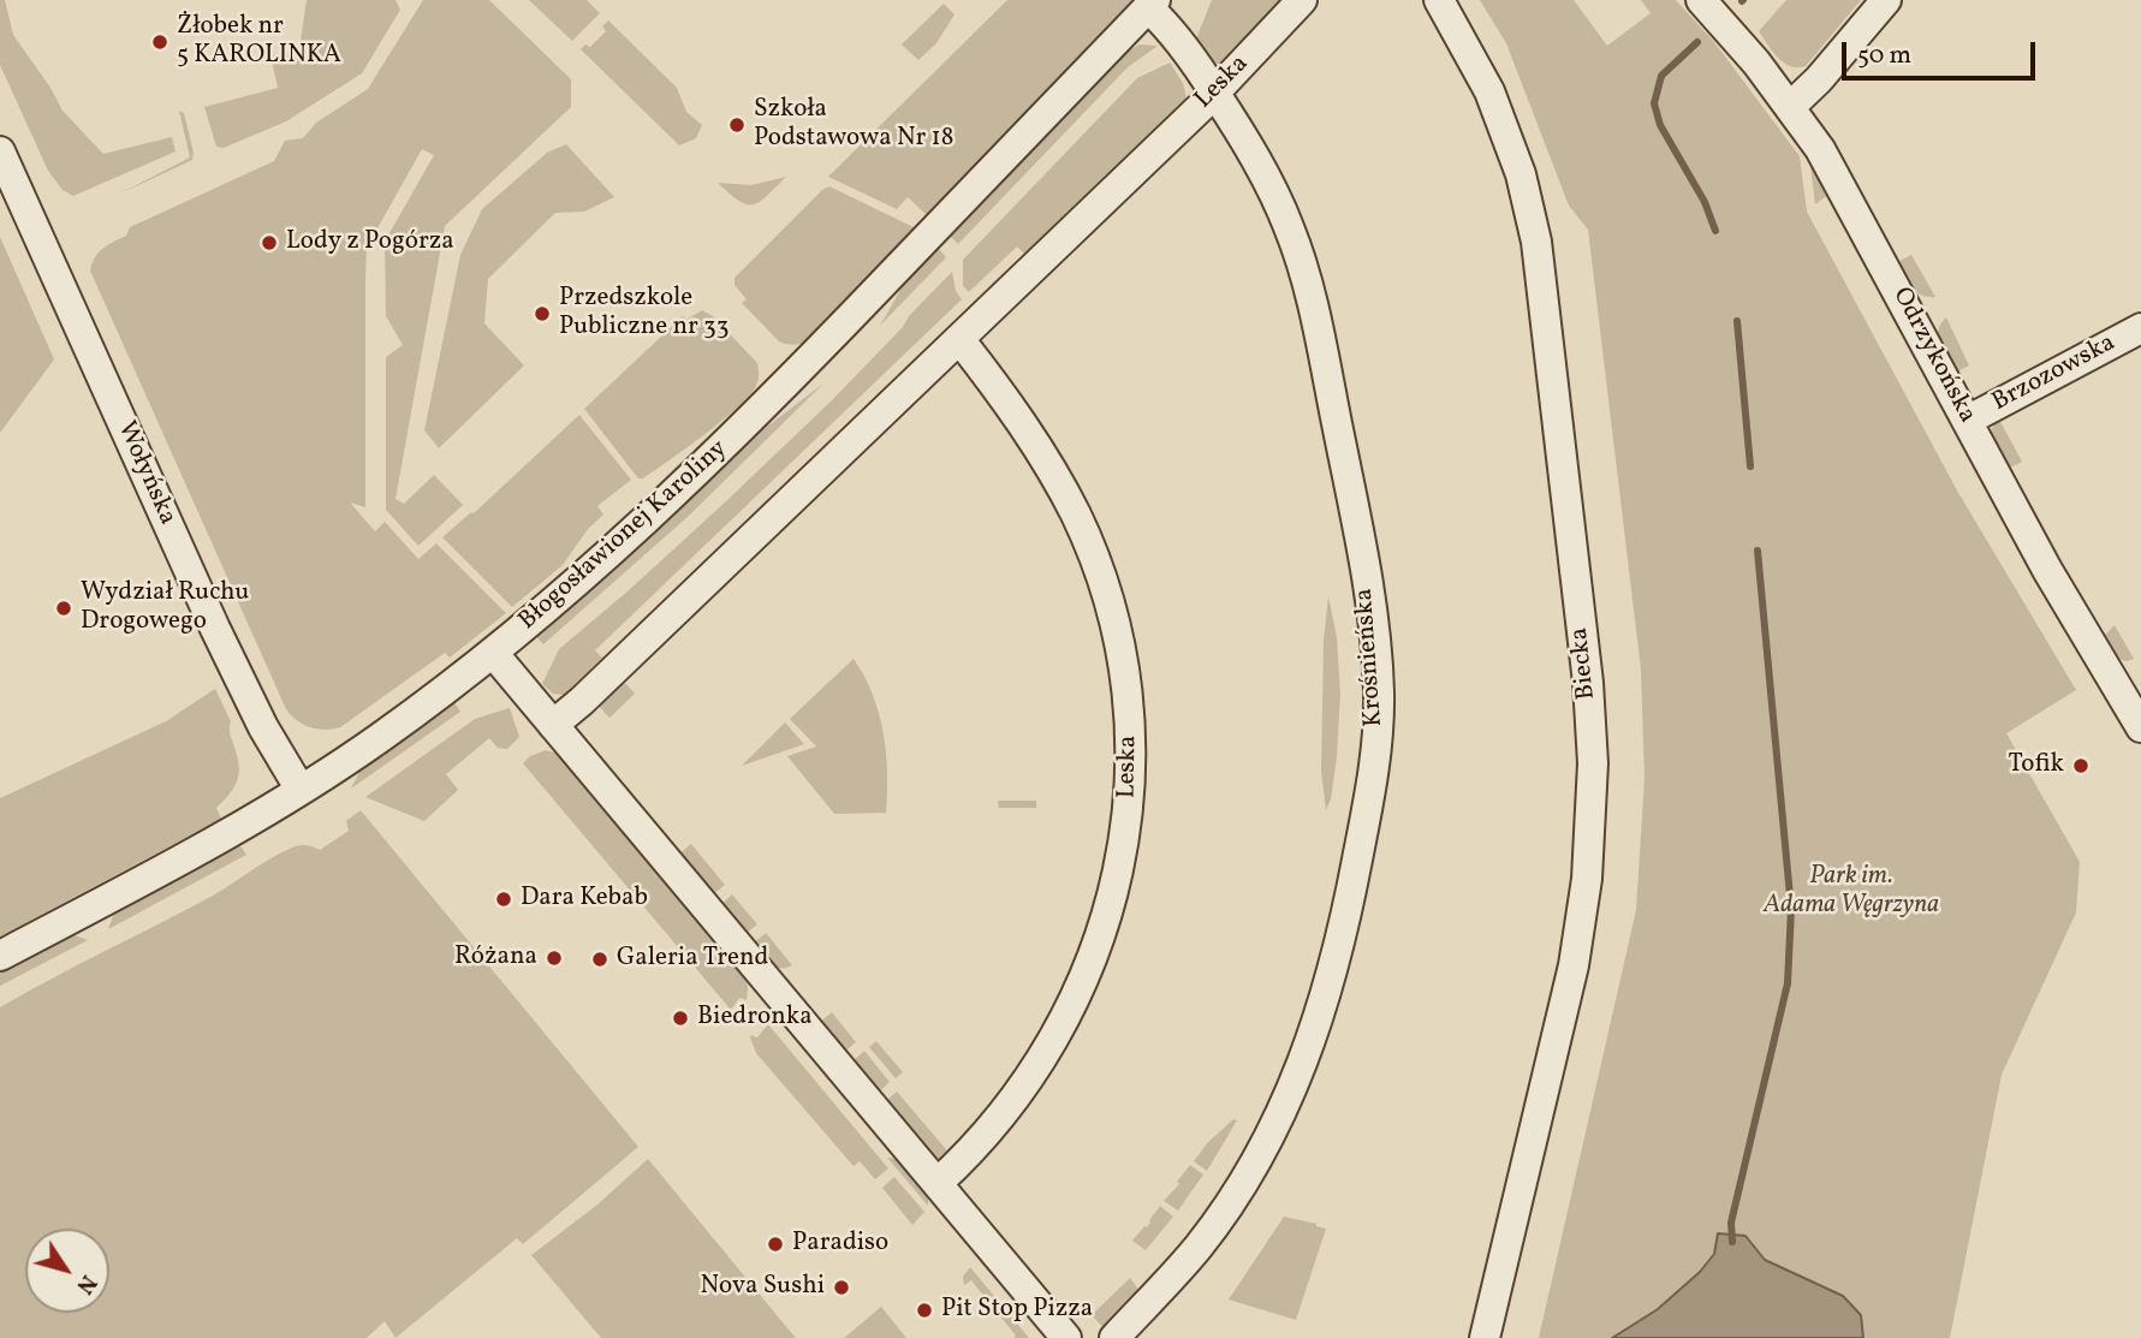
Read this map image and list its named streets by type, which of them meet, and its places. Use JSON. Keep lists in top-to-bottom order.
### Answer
{
  "streets": {
    "street": [
      "Leska",
      "Odrzykońska",
      "Brzozowska",
      "Wołyńska",
      "Błogosławionej Karoliny",
      "Krośnieńska",
      "Biecka"
    ]
  },
  "crossings": [
    ["Leska", "Krośnieńska"],
    ["Odrzykońska", "Brzozowska"],
    ["Wołyńska", "Błogosławionej Karoliny"],
    ["Błogosławionej Karoliny", "Krośnieńska"]
  ],
  "parks": ["Park im. Adama Węgrzyna"],
  "places": [
    "Żłobek nr 5 KAROLINKA",
    "Szkoła Podstawowa Nr 18",
    "Lody z Pogórza",
    "Przedszkole Publiczne nr 33",
    "Wydział Ruchu Drogowego",
    "Tofik",
    "Dara Kebab",
    "Różana",
    "Galeria Trend",
    "Biedronka",
    "Paradiso",
    "Nova Sushi",
    "Pit Stop Pizza"
  ],
  "scale_bar": "50 m",
  "north": "bottom right"
}
